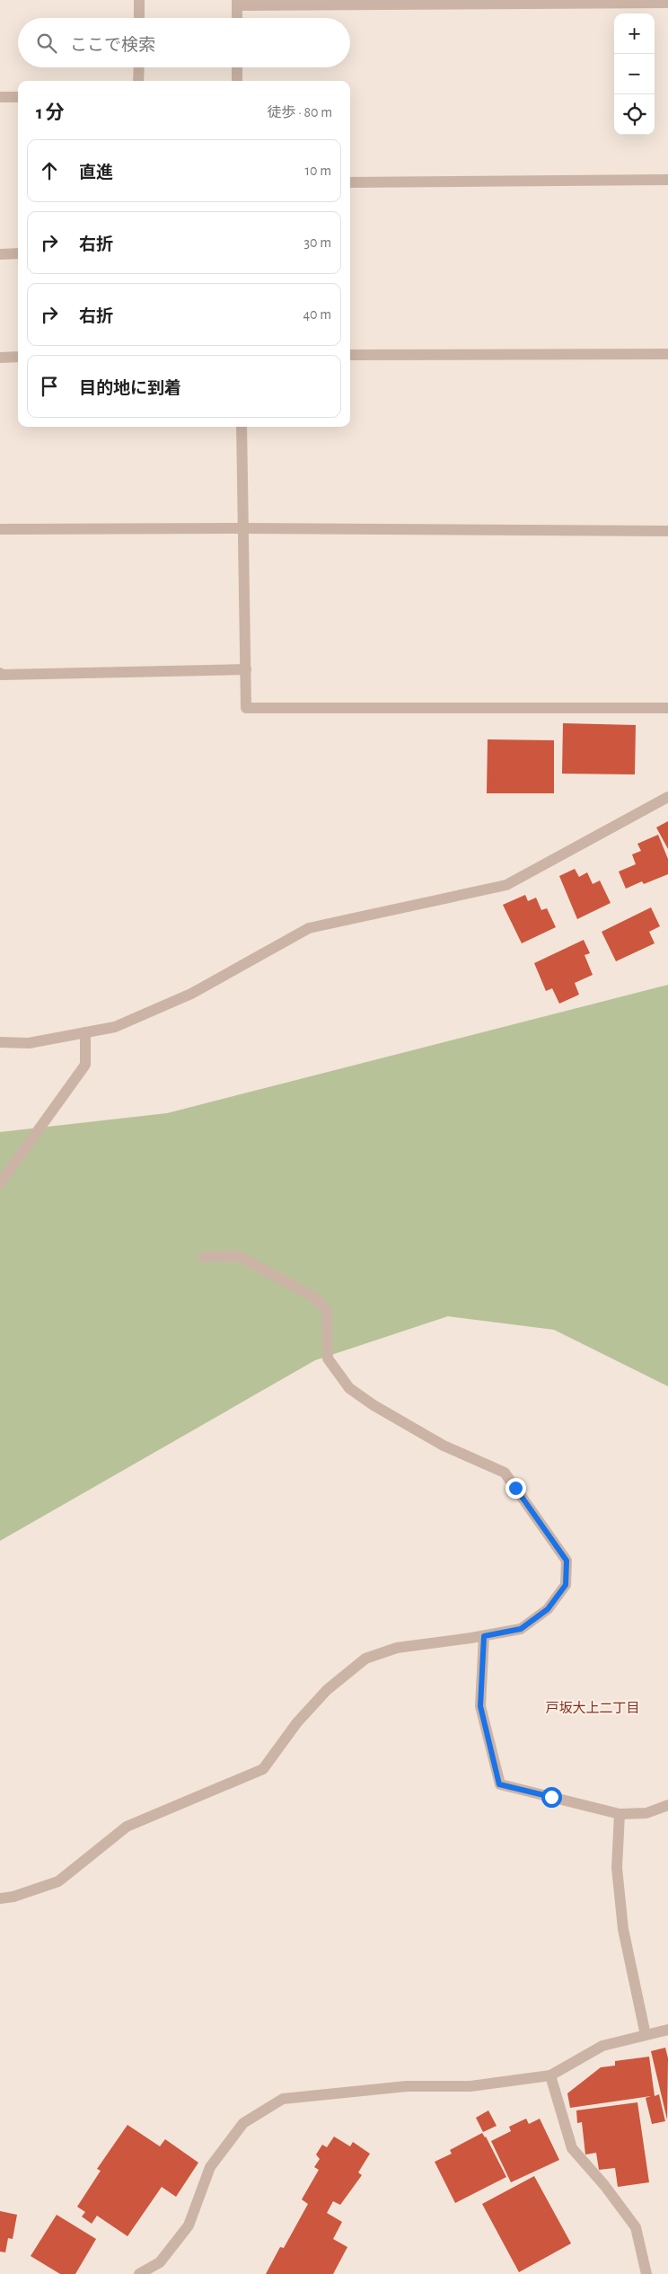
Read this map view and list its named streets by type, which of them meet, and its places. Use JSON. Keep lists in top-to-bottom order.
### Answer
{
  "districts": ["戸坂大上二丁目"],
  "page": {
    "map_buttons": ["+", "−"],
    "search": "ここで検索",
    "heading": ["1 分", "徒歩 · 80 m"],
    "list": [
      ["直進", "10 m"],
      ["右折", "30 m"],
      ["右折", "40 m"],
      "目的地に到着"
    ]
  }
}
